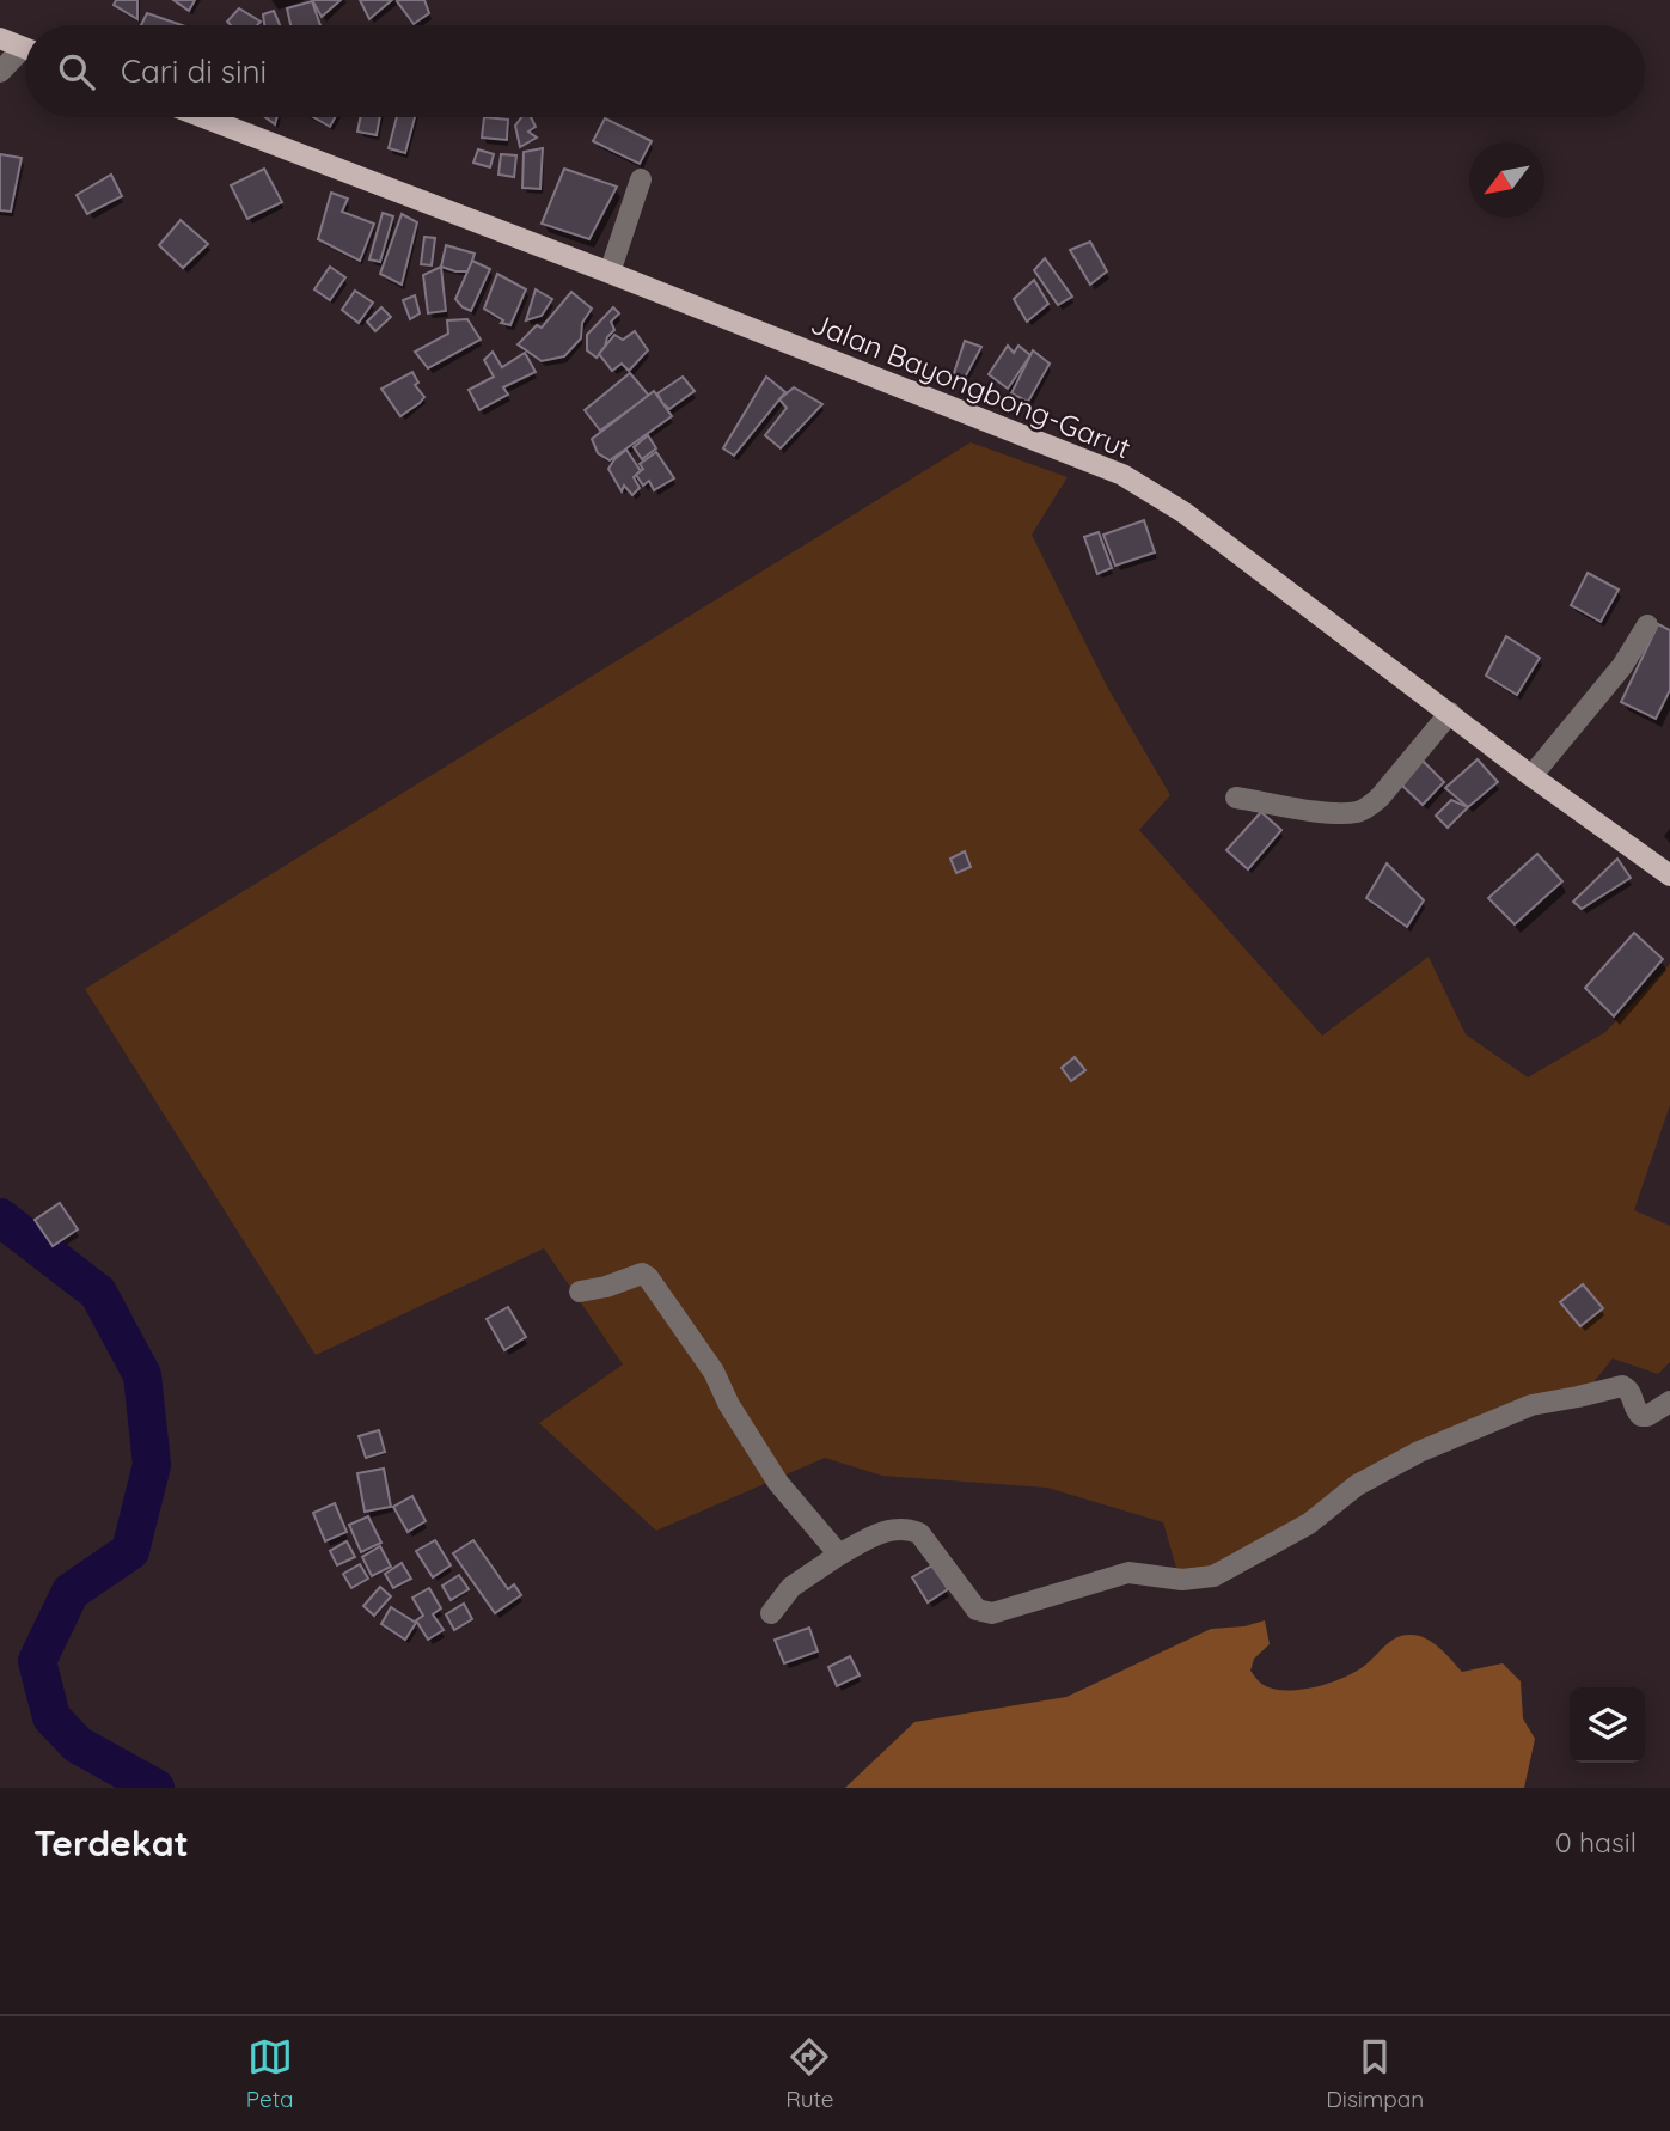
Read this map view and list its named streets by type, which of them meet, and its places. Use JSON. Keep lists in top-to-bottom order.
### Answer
{
  "streets": {
    "main road": ["Jalan Bayongbong-Garut"]
  },
  "north": "bottom left",
  "page": {
    "search": "Cari di sini",
    "heading": ["Terdekat", "0 hasil"],
    "nav": ["Peta", "Rute", "Disimpan"]
  }
}
